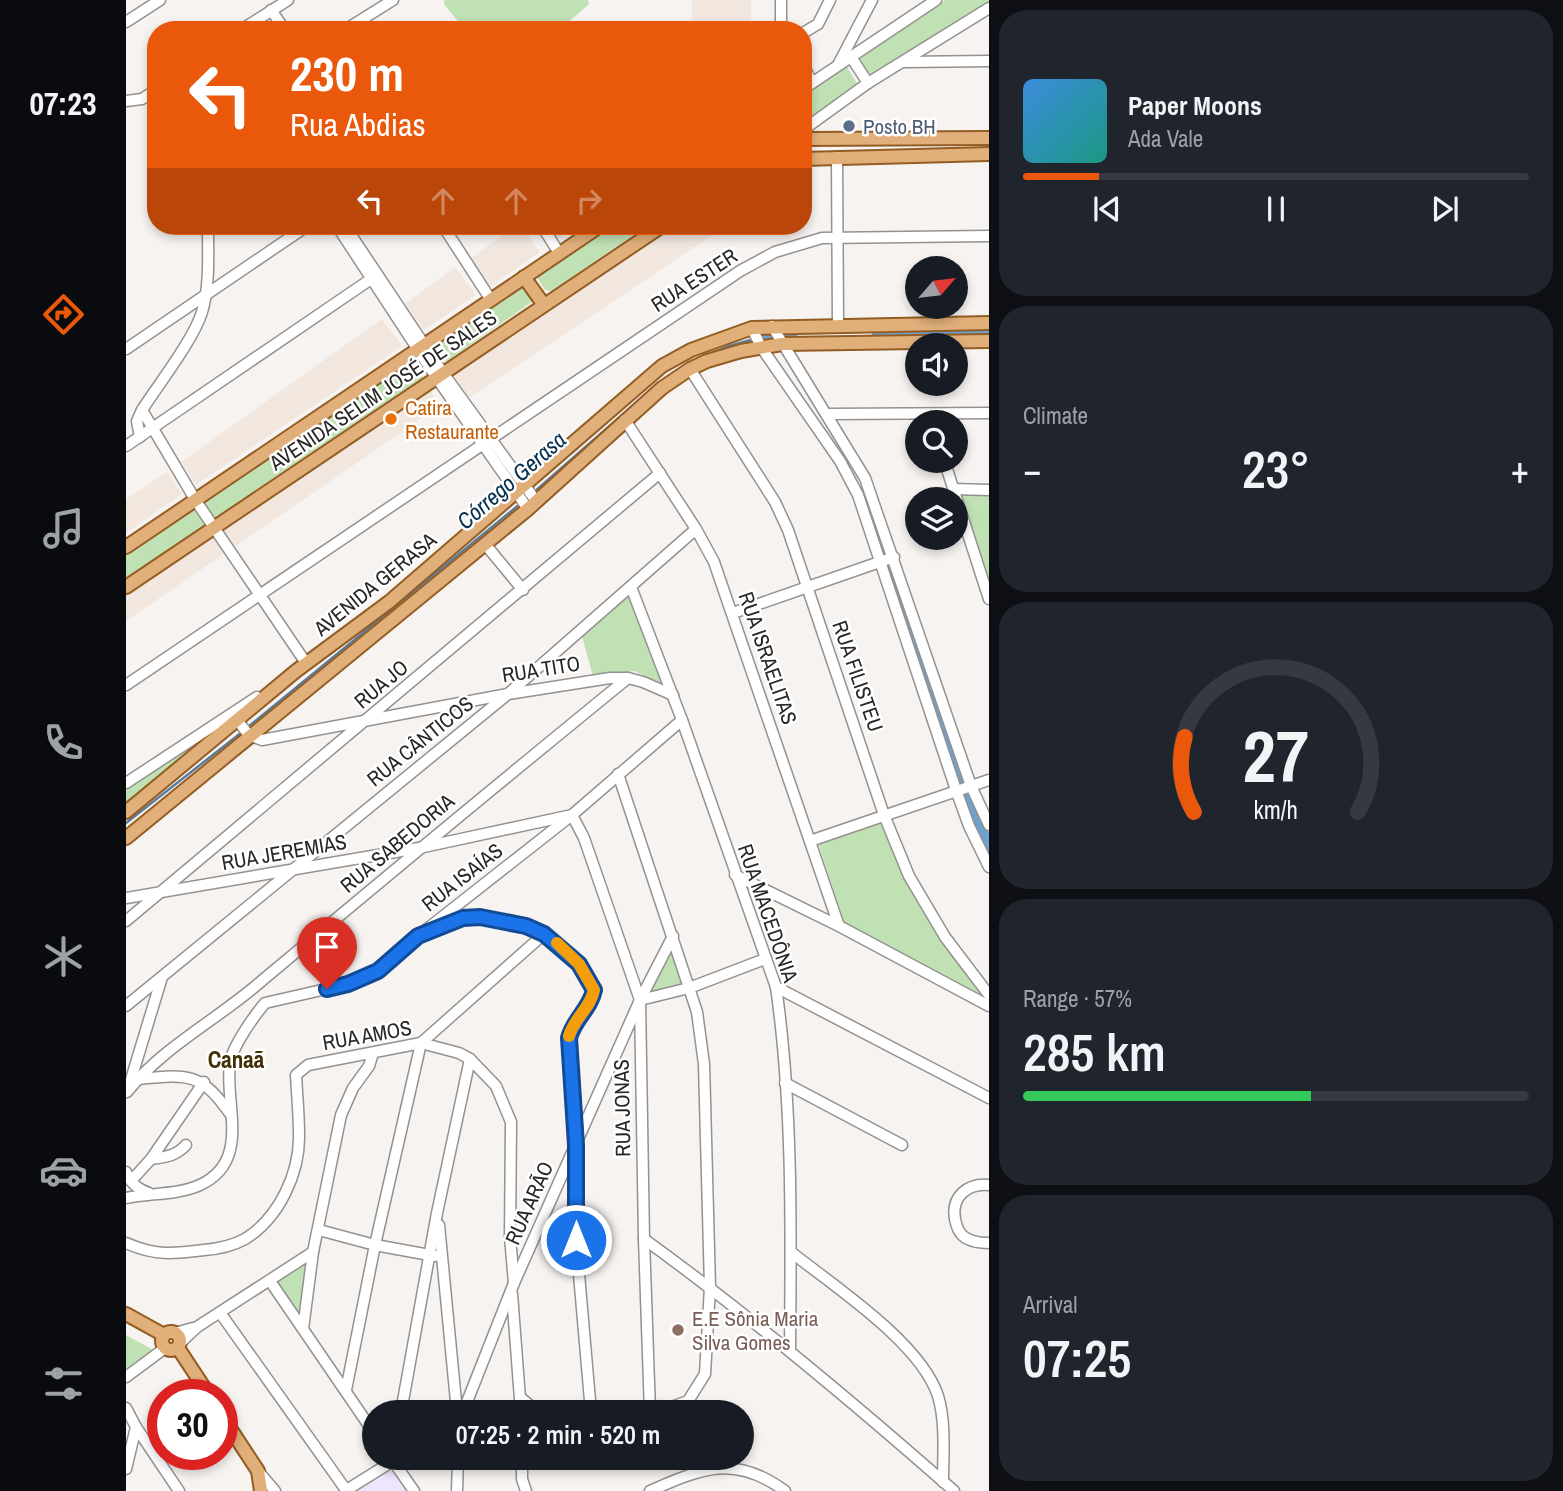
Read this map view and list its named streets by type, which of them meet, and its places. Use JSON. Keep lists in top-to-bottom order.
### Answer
{
  "streets": {
    "main road": ["AVENIDA SELIM JOSÉ DE SALES", "AVENIDA GERASA"],
    "street": [
      "RUA ESTER",
      "RUA ISRAELITAS",
      "RUA TITO",
      "RUA FILISTEU",
      "RUA JO",
      "RUA CÂNTICOS",
      "RUA SABEDORIA",
      "RUA JEREMIAS",
      "RUA ISAÍAS",
      "RUA MACEDÔNIA",
      "RUA AMOS",
      "RUA JONAS",
      "RUA ARÃO"
    ]
  },
  "crossings": [
    ["AVENIDA GERASA", "RUA ISRAELITAS"],
    ["AVENIDA GERASA", "RUA TITO"],
    ["AVENIDA GERASA", "RUA FILISTEU"],
    ["RUA ISRAELITAS", "RUA JO"],
    ["RUA ISRAELITAS", "RUA CÂNTICOS"],
    ["RUA TITO", "RUA JO"],
    ["RUA TITO", "RUA CÂNTICOS"],
    ["RUA TITO", "RUA SABEDORIA"],
    ["RUA TITO", "RUA MACEDÔNIA"],
    ["RUA JO", "RUA JEREMIAS"],
    ["RUA CÂNTICOS", "RUA JEREMIAS"],
    ["RUA CÂNTICOS", "RUA MACEDÔNIA"],
    ["RUA SABEDORIA", "RUA JEREMIAS"],
    ["RUA JEREMIAS", "RUA ISAÍAS"],
    ["RUA JEREMIAS", "RUA JONAS"],
    ["RUA ISAÍAS", "RUA MACEDÔNIA"],
    ["RUA ISAÍAS", "RUA JONAS"],
    ["RUA AMOS", "RUA ARÃO"],
    ["RUA JONAS", "RUA ARÃO"]
  ],
  "districts": ["Canaã"],
  "water": ["Córrego Gerasa"],
  "places": ["Posto BH", "Catira Restaurante", "E.E Sônia Maria Silva Gomes"],
  "north": "top right",
  "page": {
    "tabs": "07:23",
    "turn": ["230 m", "Rua Abdias"],
    "song": ["Paper Moons", "Ada Vale"],
    "tile": [
      "Climate",
      ["Range · 57%", "285 km"],
      ["Arrival", "07:25"]
    ],
    "heat": ["−", "23°", "+"],
    "limit": "30",
    "trip": "07:25 · 2 min · 520 m",
    "gauge": ["27", "km/h"]
  }
}
